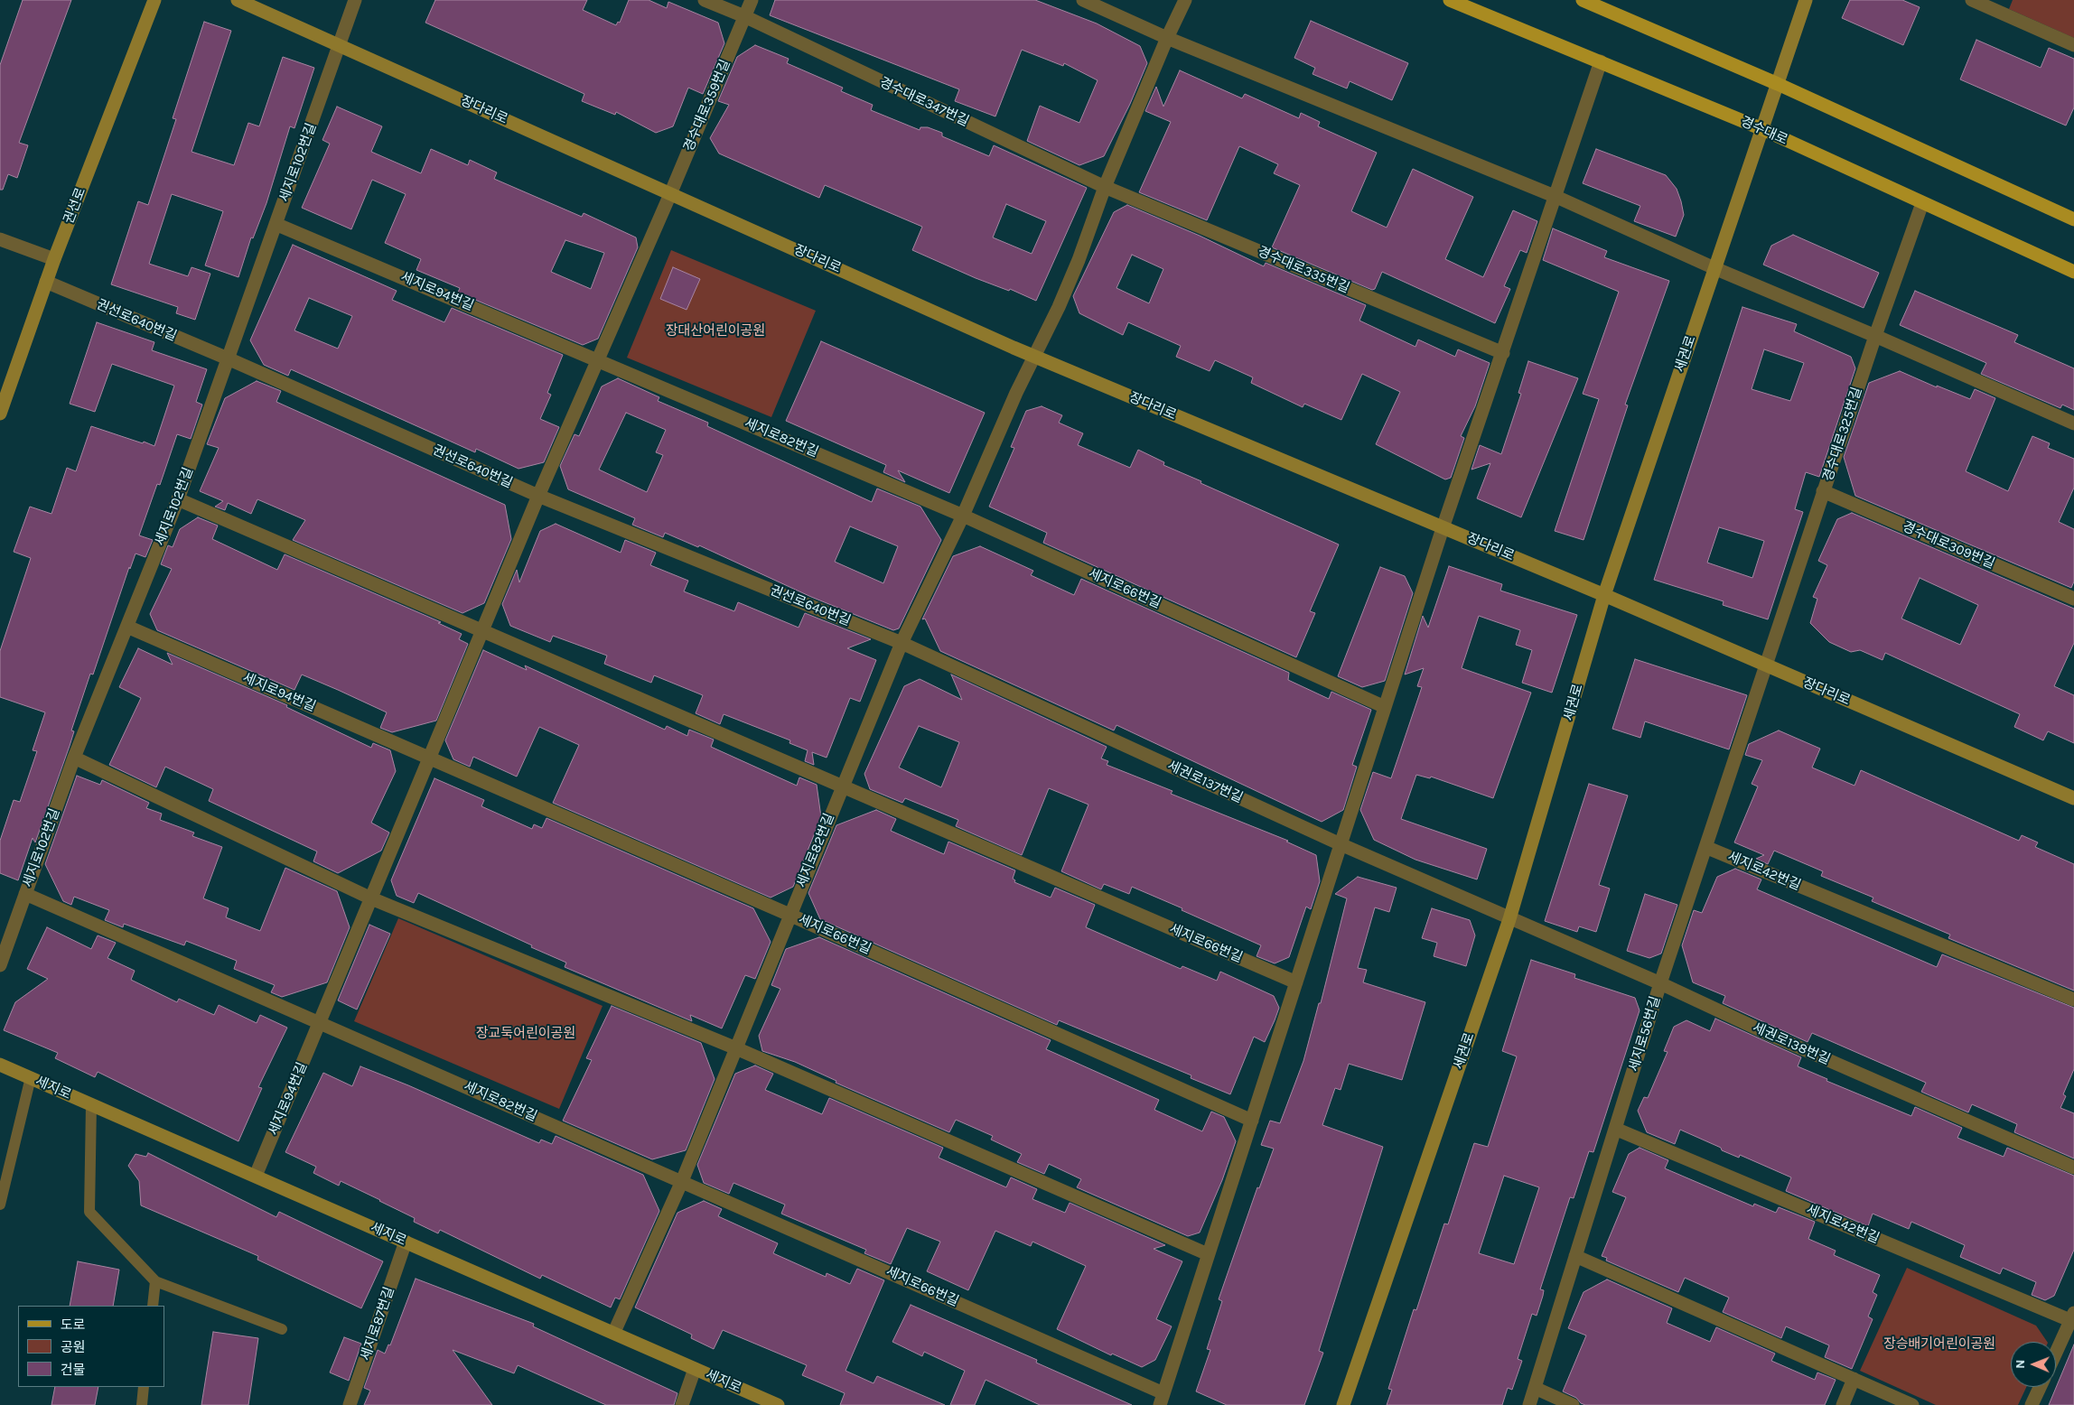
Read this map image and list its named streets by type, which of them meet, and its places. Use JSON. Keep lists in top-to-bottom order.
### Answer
{
  "streets": {
    "main road": ["경수대로"],
    "street": [
      "경수대로347번길",
      "경수대로359번길",
      "장다리로",
      "세지로102번길",
      "권선로",
      "경수대로335번길",
      "세지로94번길",
      "권선로640번길",
      "세권로",
      "경수대로325번길",
      "세지로82번길",
      "경수대로309번길",
      "세지로66번길",
      "세권로137번길",
      "세지로42번길",
      "세지로56번길",
      "세권로138번길",
      "세지로",
      "세지로87번길"
    ]
  },
  "crossings": [
    ["경수대로347번길", "경수대로359번길"],
    ["경수대로347번길", "경수대로335번길"],
    ["경수대로359번길", "장다리로"],
    ["경수대로359번길", "세지로94번길"],
    ["장다리로", "세지로102번길"],
    ["장다리로", "세지로94번길"],
    ["장다리로", "세권로"],
    ["장다리로", "경수대로325번길"],
    ["장다리로", "세지로82번길"],
    ["장다리로", "세지로66번길"],
    ["장다리로", "세지로56번길"],
    ["경수대로", "세권로"],
    ["경수대로", "경수대로325번길"],
    ["세지로102번길", "세지로94번길"],
    ["세지로102번길", "권선로640번길"],
    ["권선로", "권선로640번길"],
    ["세지로94번길", "권선로640번길"],
    ["세지로94번길", "세지로82번길"],
    ["세지로94번길", "세지로"],
    ["권선로640번길", "세지로82번길"],
    ["권선로640번길", "세권로137번길"],
    ["세권로", "세권로137번길"],
    ["세권로", "세권로138번길"],
    ["경수대로325번길", "경수대로309번길"],
    ["경수대로325번길", "세지로56번길"],
    ["세지로82번길", "세지로66번길"],
    ["세지로82번길", "세권로137번길"],
    ["세지로82번길", "세지로"],
    ["세지로66번길", "세권로137번길"],
    ["세권로137번길", "세권로138번길"],
    ["세지로42번길", "세지로56번길"],
    ["세지로56번길", "세권로138번길"],
    ["세지로", "세지로87번길"]
  ],
  "parks": ["장대산어린이공원", "장교둑어린이공원", "장승배기어린이공원"],
  "legend": ["도로", "공원", "건물"],
  "north": "left"
}
